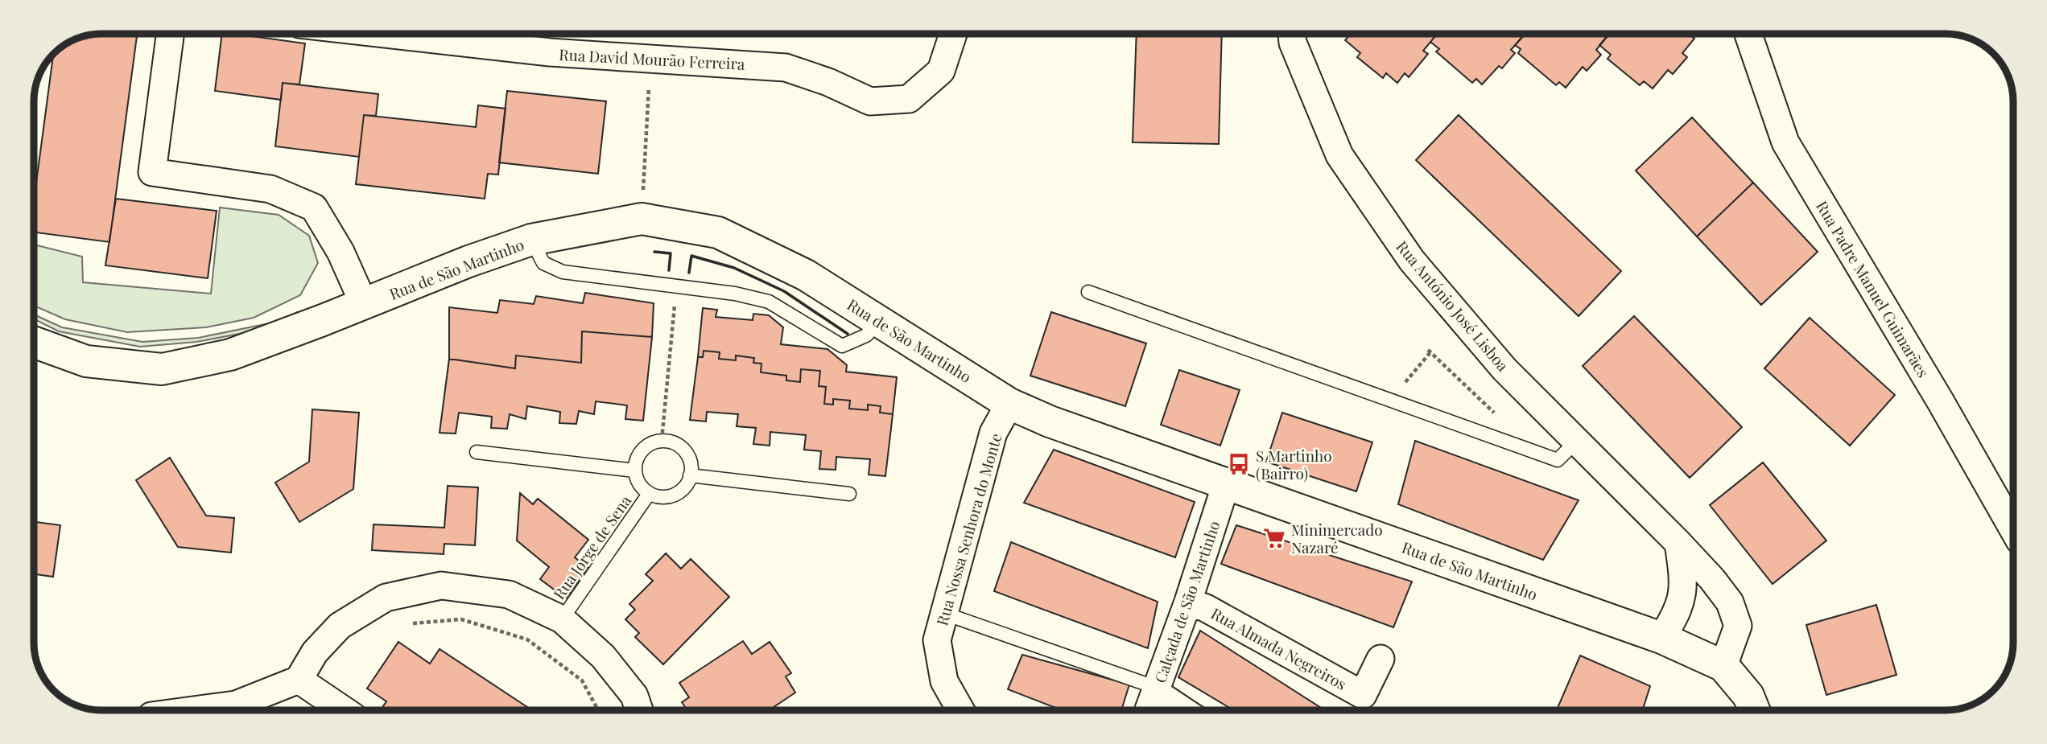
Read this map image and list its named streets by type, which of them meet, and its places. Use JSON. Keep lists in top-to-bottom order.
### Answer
{
  "streets": {
    "street": [
      "Rua David Mourão Ferreira",
      "Rua de São Martinho",
      "Rua Padre Manuel Guimarães",
      "Rua António José Lisboa",
      "Rua Nossa Senhora do Monte",
      "Calçada de São Martinho",
      "Rua Almada Negreiros"
    ],
    "lane": ["Rua Jorge de Sena"]
  },
  "crossings": [
    ["Rua de São Martinho", "Rua António José Lisboa"],
    ["Rua de São Martinho", "Rua Nossa Senhora do Monte"],
    ["Rua de São Martinho", "Calçada de São Martinho"],
    ["Calçada de São Martinho", "Rua Almada Negreiros"]
  ],
  "places": {
    "bus stop": ["S Martinho (Bairro)"],
    "supermarket": ["Minimercado Nazaré"]
  }
}
